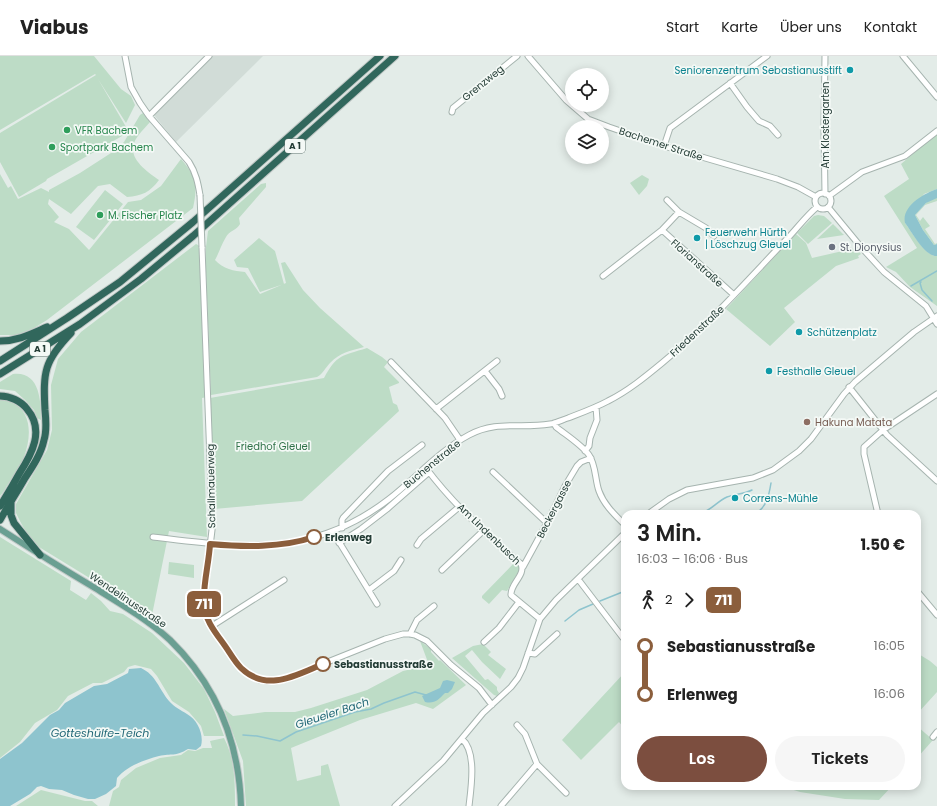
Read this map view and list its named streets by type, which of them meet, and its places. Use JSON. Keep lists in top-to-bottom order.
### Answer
{
  "streets": {
    "highway": ["A 1"],
    "main road": ["Wendelinusstraße"],
    "street": [
      "Grenzweg",
      "Am Klostergarten",
      "Bachemer Straße",
      "Florianstraße",
      "Friedenstraße",
      "Buchenstraße",
      "Schallmauerweg",
      "Beckergasse",
      "Am Lindenbusch"
    ]
  },
  "crossings": [
    ["Am Klostergarten", "Bachemer Straße"],
    ["Am Klostergarten", "Friedenstraße"],
    ["Bachemer Straße", "Friedenstraße"],
    ["Florianstraße", "Friedenstraße"],
    ["Friedenstraße", "Buchenstraße"],
    ["Buchenstraße", "Schallmauerweg"],
    ["Buchenstraße", "Am Lindenbusch"],
    ["Beckergasse", "Am Lindenbusch"]
  ],
  "water": ["Gleueler Bach", "Gotteshülfe-Teich"],
  "parks": ["Friedhof Gleuel"],
  "places": [
    "Seniorenzentrum Sebastianusstift",
    "VFR Bachem",
    "Sportpark Bachem",
    "M. Fischer Platz",
    "Feuerwehr Hürth | Löschzug Gleuel",
    "St. Dionysius",
    "Schützenplatz",
    "Festhalle Gleuel",
    "Hakuna Matata",
    "Correns-Mühle",
    "Erlenweg",
    "Sebastianusstraße"
  ],
  "lines": ["bus line 711"],
  "page": {
    "header": "Viabus",
    "nav": [
      "Start",
      "Karte",
      "Über uns",
      "Kontakt"
    ],
    "on_map": "711",
    "heading": ["3 Min.", "16:03 – 16:06 · Bus", "1.50 €"],
    "legs": ["2", "711"],
    "list": [
      {
        "name": "Sebastianusstraße",
        "value": "16:05"
      },
      {
        "name": "Erlenweg",
        "value": "16:06"
      }
    ],
    "buttons": ["Los", "Tickets"]
  }
}
